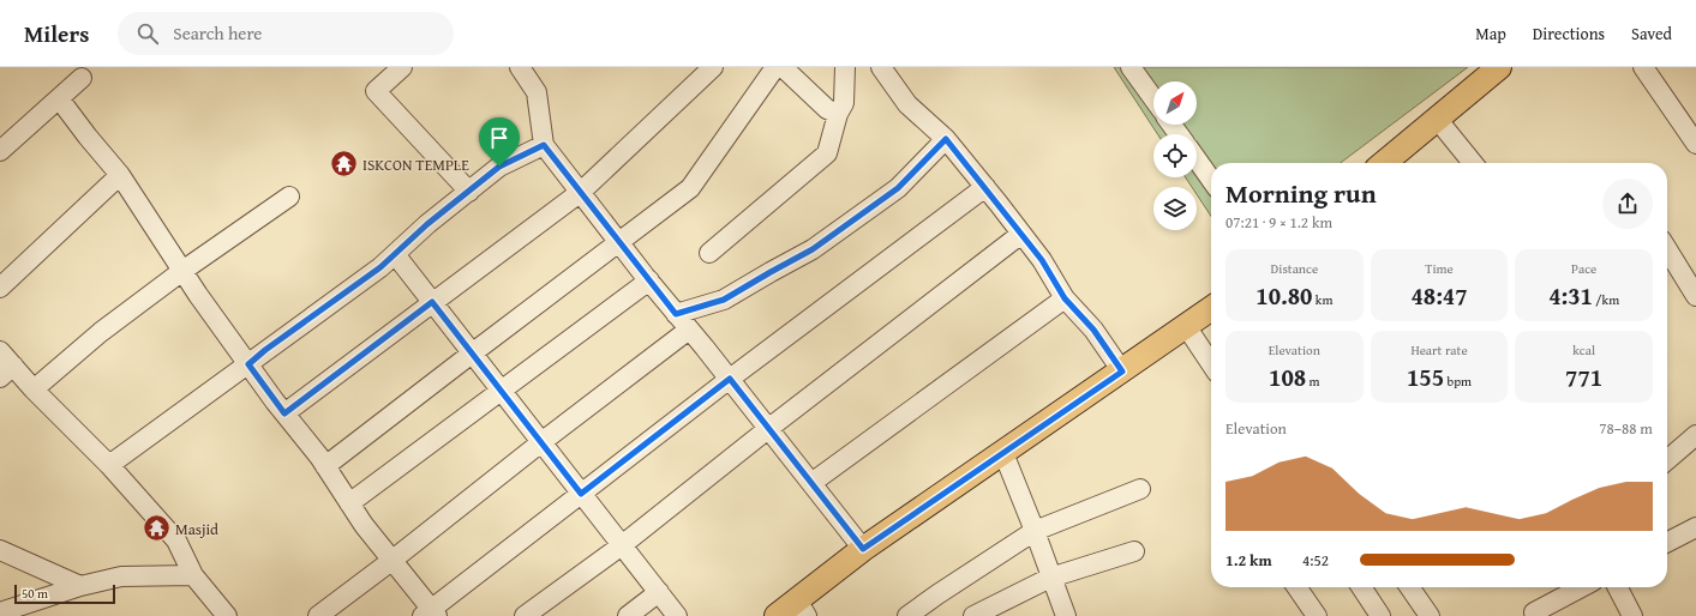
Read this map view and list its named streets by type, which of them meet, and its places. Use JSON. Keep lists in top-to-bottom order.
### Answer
{
  "places": {
    "temple": ["ISKCON TEMPLE", "Masjid"]
  },
  "scale_bar": "50 m",
  "north": "top right",
  "page": {
    "header": "Milers",
    "search": "Search here",
    "nav": ["Map", "Directions", "Saved"],
    "heading": ["Morning run", "07:21 · 9 × 1.2 km"],
    "stats": [
      ["Distance", "10.80 km"],
      ["Time", "48:47"],
      ["Pace", "4:31 /km"],
      ["Elevation", "108 m"],
      ["Heart rate", "155 bpm"],
      ["kcal", "771"]
    ],
    "chart": ["Elevation", "78–88 m"],
    "list": [
      {
        "name": "1.2 km",
        "note": "4:52"
      }
    ],
    "scale": "50 m"
  }
}
